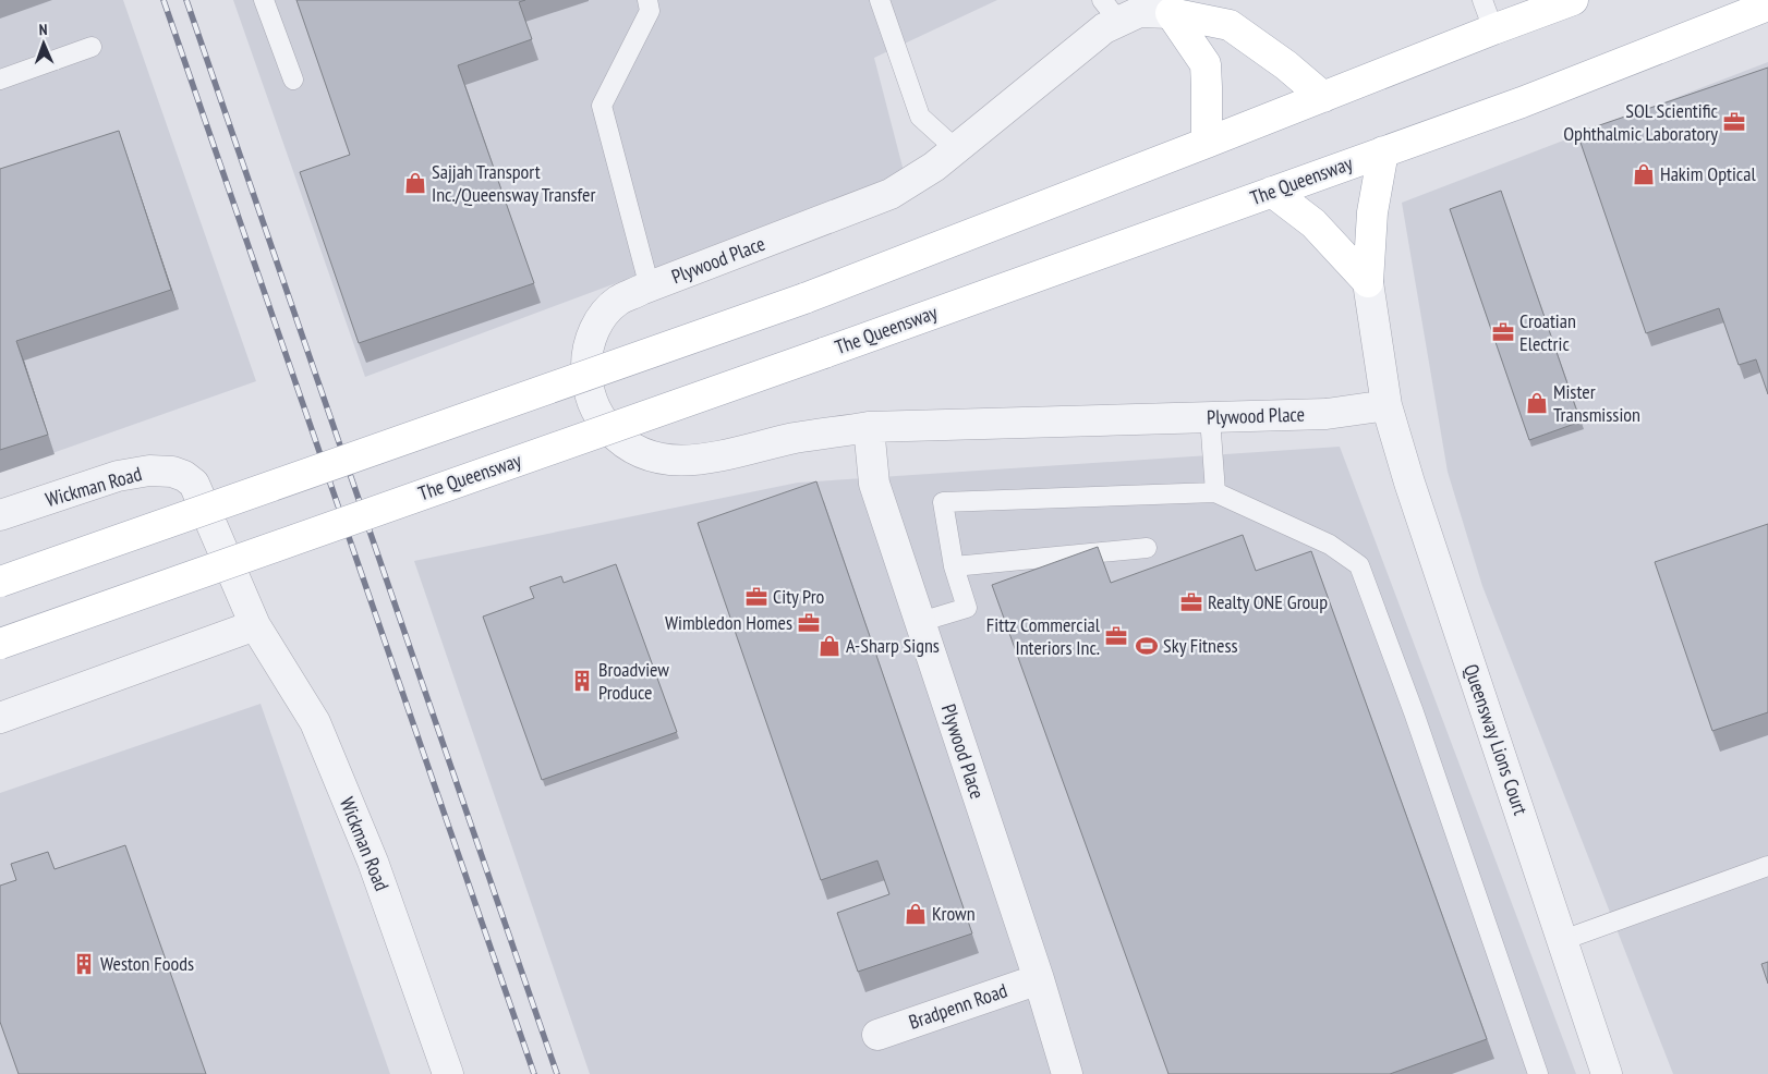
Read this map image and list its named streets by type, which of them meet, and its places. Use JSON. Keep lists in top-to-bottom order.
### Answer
{
  "streets": {
    "main road": ["The Queensway"],
    "street": [
      "Plywood Place",
      "Wickman Road",
      "Queensway Lions Court",
      "Bradpenn Road"
    ]
  },
  "crossings": [
    ["Plywood Place", "Queensway Lions Court"],
    ["Plywood Place", "Bradpenn Road"]
  ],
  "places": {
    "office": [
      "SOL Scientific Ophthalmic Laboratory",
      "Croatian Electric",
      "City Pro",
      "Realty ONE Group",
      "Wimbledon Homes",
      "Fittz Commercial Interiors Inc."
    ],
    "shop": [
      "Hakim Optical",
      "Sajjah Transport Inc./Queensway Transfer",
      "Mister Transmission",
      "A-Sharp Signs",
      "Krown"
    ],
    "sports": ["Sky Fitness"],
    "building": ["Broadview Produce", "Weston Foods"]
  },
  "north": "top"
}
